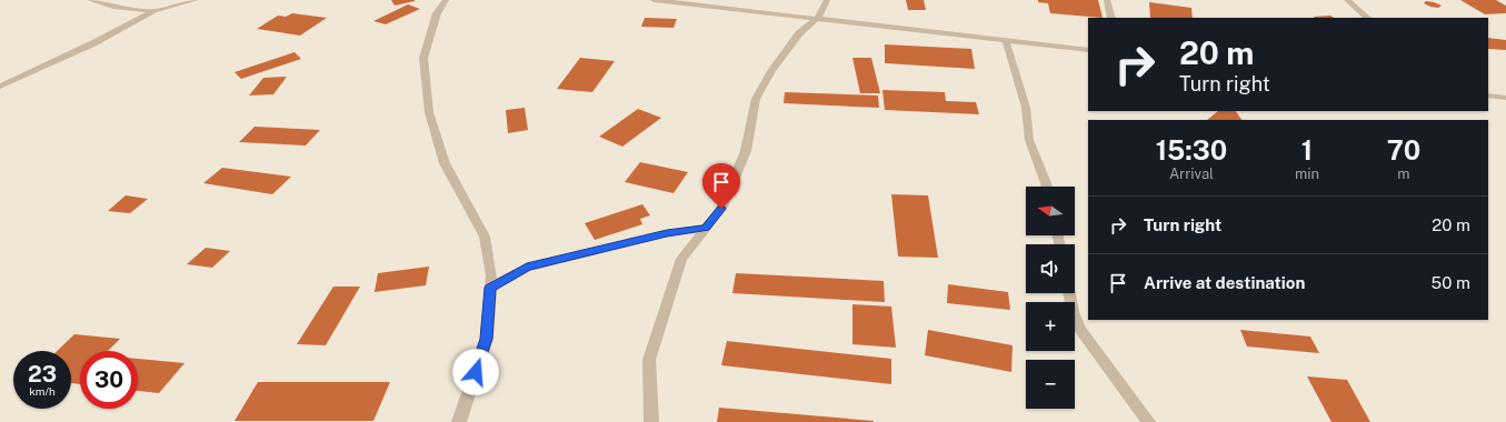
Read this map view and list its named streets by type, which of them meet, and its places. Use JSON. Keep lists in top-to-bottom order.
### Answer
{
  "north": "left",
  "page": {
    "turn": ["20 m", "Turn right"],
    "eta": [
      "15:30",
      "Arrival",
      "1",
      "min",
      "70",
      "m"
    ],
    "map_buttons": ["+", "−"],
    "list": [
      {
        "name": "Turn right",
        "value": "20 m"
      },
      {
        "name": "Arrive at destination",
        "value": "50 m"
      }
    ],
    "speed": "23 km/h",
    "limit": "30"
  }
}
